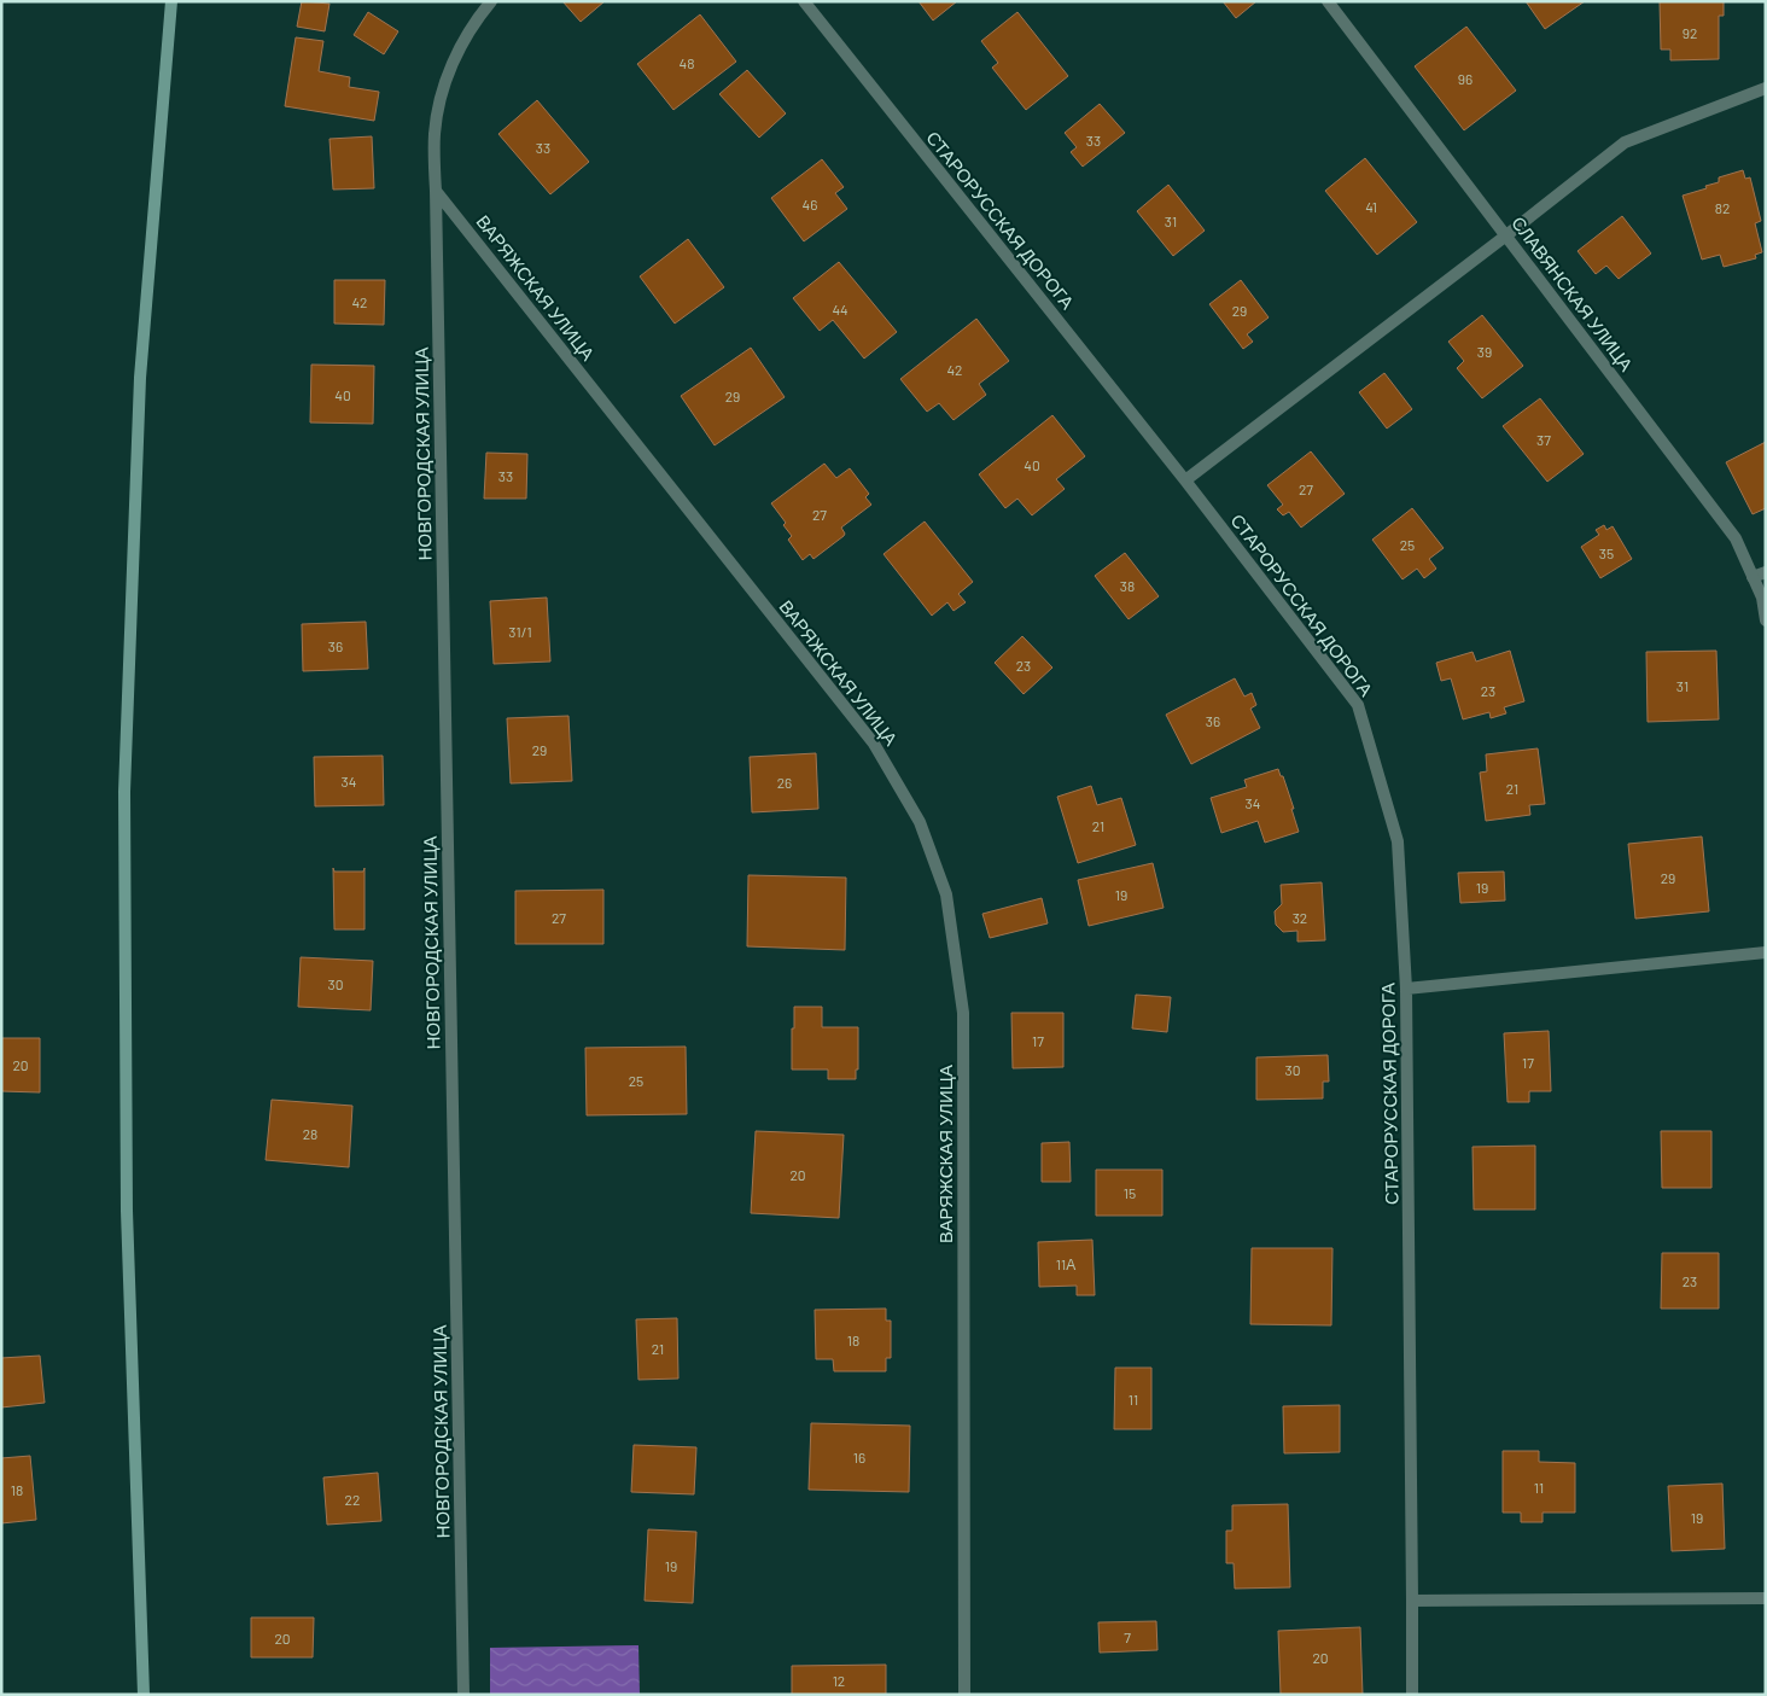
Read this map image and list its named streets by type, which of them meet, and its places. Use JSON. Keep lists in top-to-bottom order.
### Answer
{
  "streets": {
    "street": [
      "СТАРОРУССКАЯ ДОРОГА",
      "ВАРЯЖСКАЯ УЛИЦА",
      "СЛАВЯНСКАЯ УЛИЦА",
      "НОВГОРОДСКАЯ УЛИЦА"
    ]
  },
  "crossings": [
    ["ВАРЯЖСКАЯ УЛИЦА", "НОВГОРОДСКАЯ УЛИЦА"]
  ],
  "house_numbers": [
    "92",
    "48",
    "96",
    "33",
    "33",
    "46",
    "41",
    "82",
    "31",
    "42",
    "44",
    "29",
    "39",
    "42",
    "40",
    "29",
    "37",
    "40",
    "33",
    "27",
    "27",
    "25",
    "35",
    "38",
    "31/1",
    "36",
    "23",
    "31",
    "23",
    "36",
    "29",
    "34",
    "26",
    "21",
    "34",
    "21",
    "29",
    "19",
    "19",
    "27",
    "32",
    "30",
    "17",
    "17",
    "20",
    "30",
    "25",
    "28",
    "20",
    "15",
    "11А",
    "23",
    "18",
    "21",
    "11",
    "16",
    "11",
    "18",
    "22",
    "19",
    "19",
    "7",
    "20",
    "20",
    "12"
  ]
}
